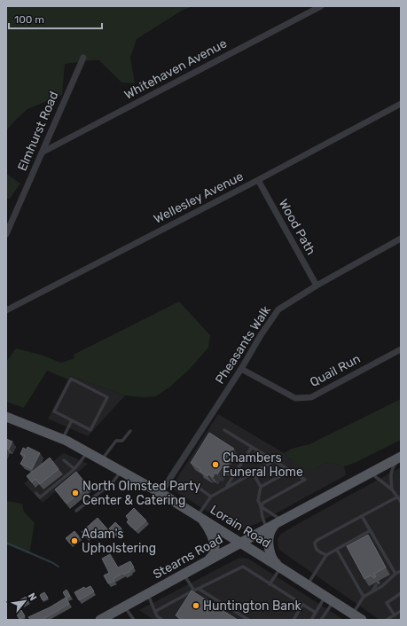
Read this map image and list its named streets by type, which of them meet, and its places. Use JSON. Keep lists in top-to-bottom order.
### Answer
{
  "streets": {
    "main road": ["Lorain Road", "Stearns Road"],
    "street": [
      "Whitehaven Avenue",
      "Elmhurst Road",
      "Wellesley Avenue",
      "Wood Path",
      "Pheasants Walk",
      "Quail Run"
    ]
  },
  "crossings": [
    ["Whitehaven Avenue", "Elmhurst Road"],
    ["Wellesley Avenue", "Wood Path"],
    ["Wood Path", "Pheasants Walk"],
    ["Pheasants Walk", "Quail Run"],
    ["Pheasants Walk", "Lorain Road"],
    ["Lorain Road", "Stearns Road"]
  ],
  "places": [
    "Chambers Funeral Home",
    "North Olmsted Party Center & Catering",
    "Adam's Upholstering",
    "Huntington Bank"
  ],
  "scale_bar": "100 m",
  "north": "top right"
}
